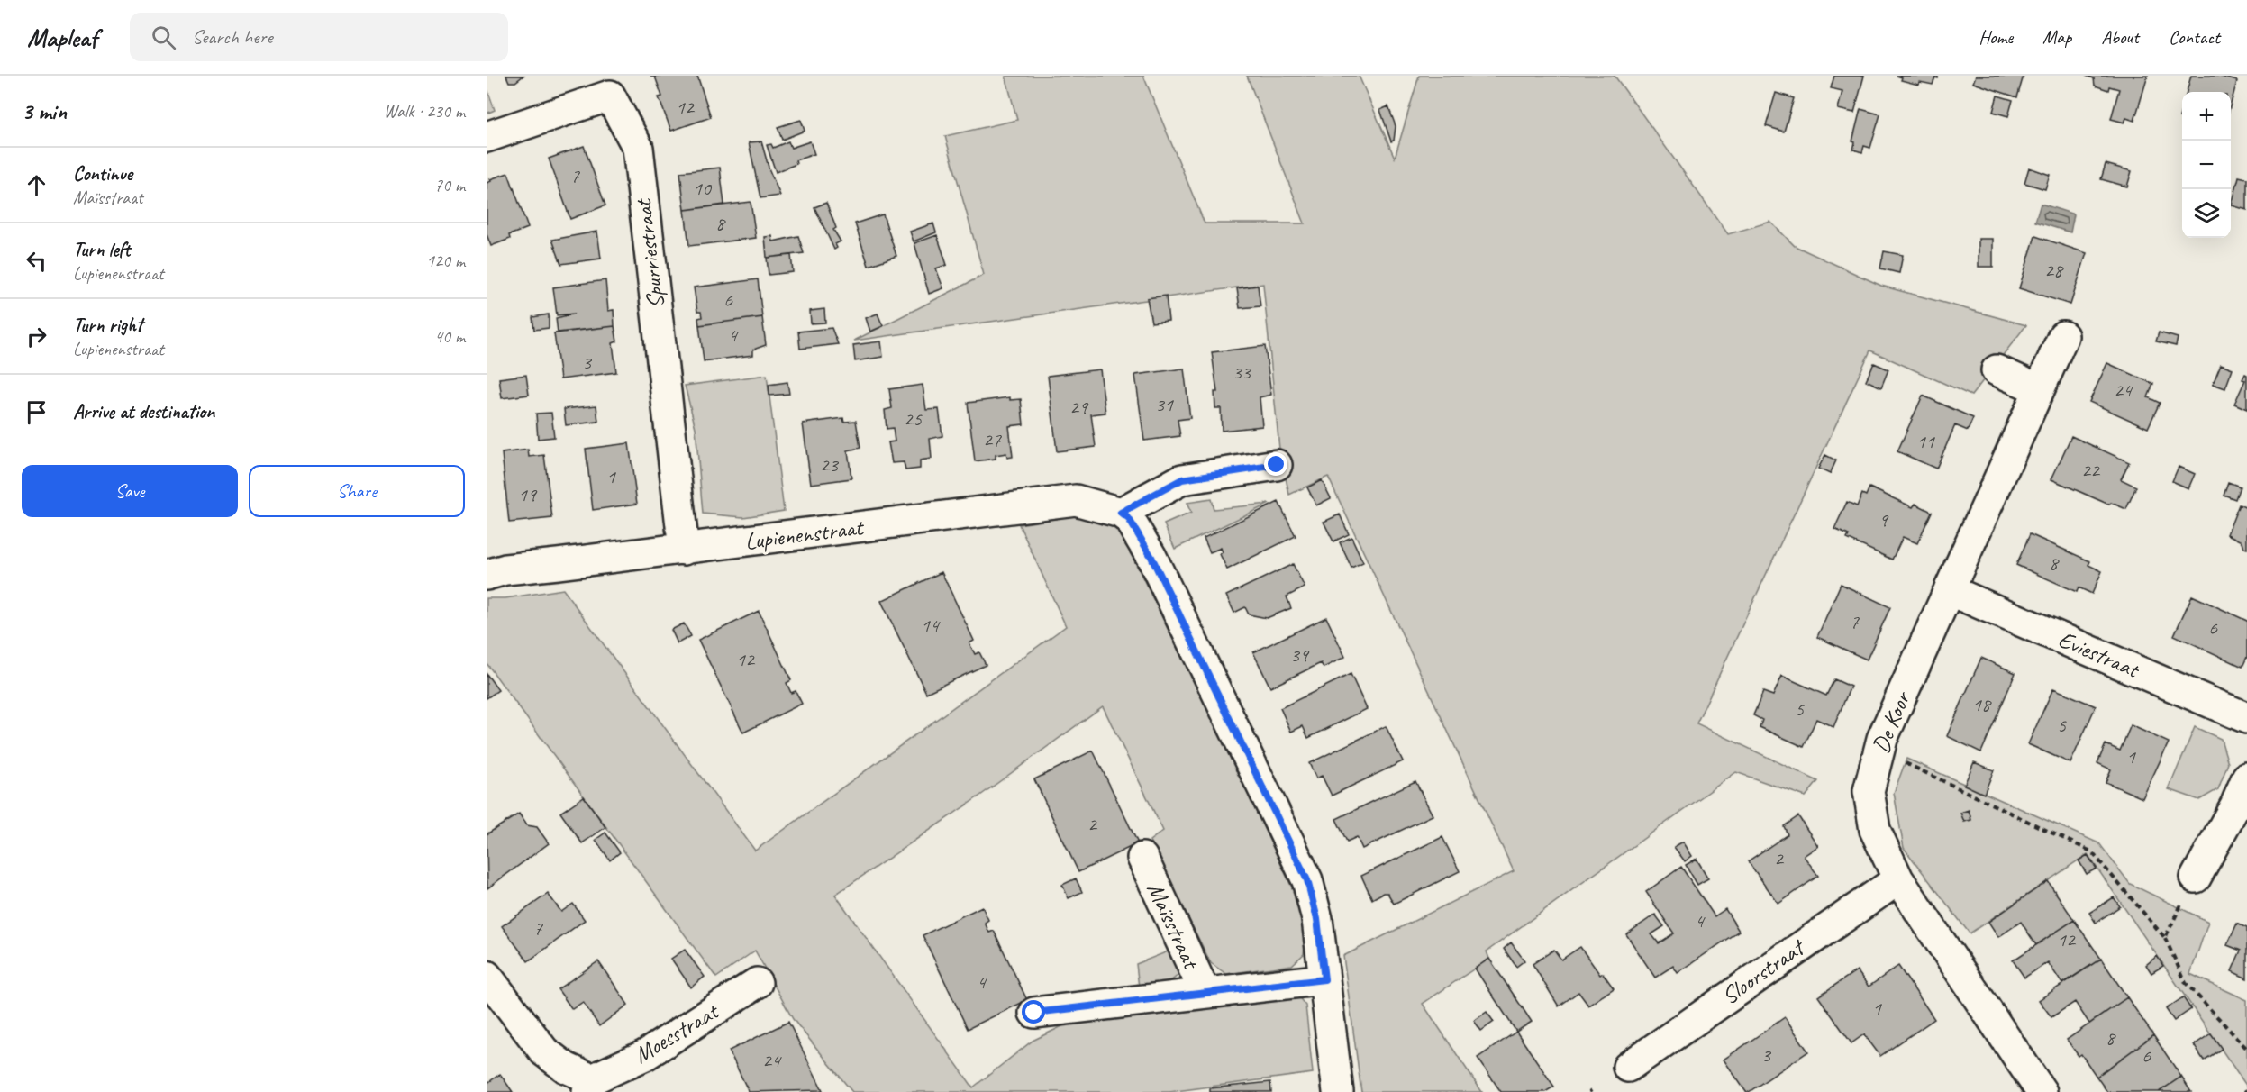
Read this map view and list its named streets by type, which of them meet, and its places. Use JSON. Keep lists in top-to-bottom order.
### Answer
{
  "streets": {
    "street": [
      "Spurriestraat",
      "Lupienenstraat",
      "Eviestraat",
      "De Koor",
      "Maïsstraat",
      "Sloorstraat",
      "Moesstraat"
    ]
  },
  "crossings": [
    ["Spurriestraat", "Lupienenstraat"],
    ["Eviestraat", "De Koor"],
    ["De Koor", "Sloorstraat"]
  ],
  "house_numbers": [
    "12",
    "7",
    "10",
    "8",
    "28",
    "6",
    "4",
    "3",
    "33",
    "24",
    "31",
    "29",
    "25",
    "27",
    "11",
    "23",
    "22",
    "1",
    "19",
    "9",
    "8",
    "7",
    "14",
    "6",
    "39",
    "12",
    "18",
    "5",
    "5",
    "1",
    "2",
    "2",
    "4",
    "7",
    "12",
    "4",
    "1",
    "8",
    "3",
    "6",
    "24"
  ],
  "page": {
    "header": "Mapleaf",
    "search": "Search here",
    "nav": [
      "Home",
      "Map",
      "About",
      "Contact"
    ],
    "heading": ["3 min", "Walk · 230 m"],
    "map_buttons": ["+", "−"],
    "list": [
      ["Continue", "Maïsstraat", "70 m"],
      ["Turn left", "Lupienenstraat", "120 m"],
      ["Turn right", "Lupienenstraat", "40 m"],
      "Arrive at destination"
    ],
    "buttons": ["Save", "Share"]
  }
}
